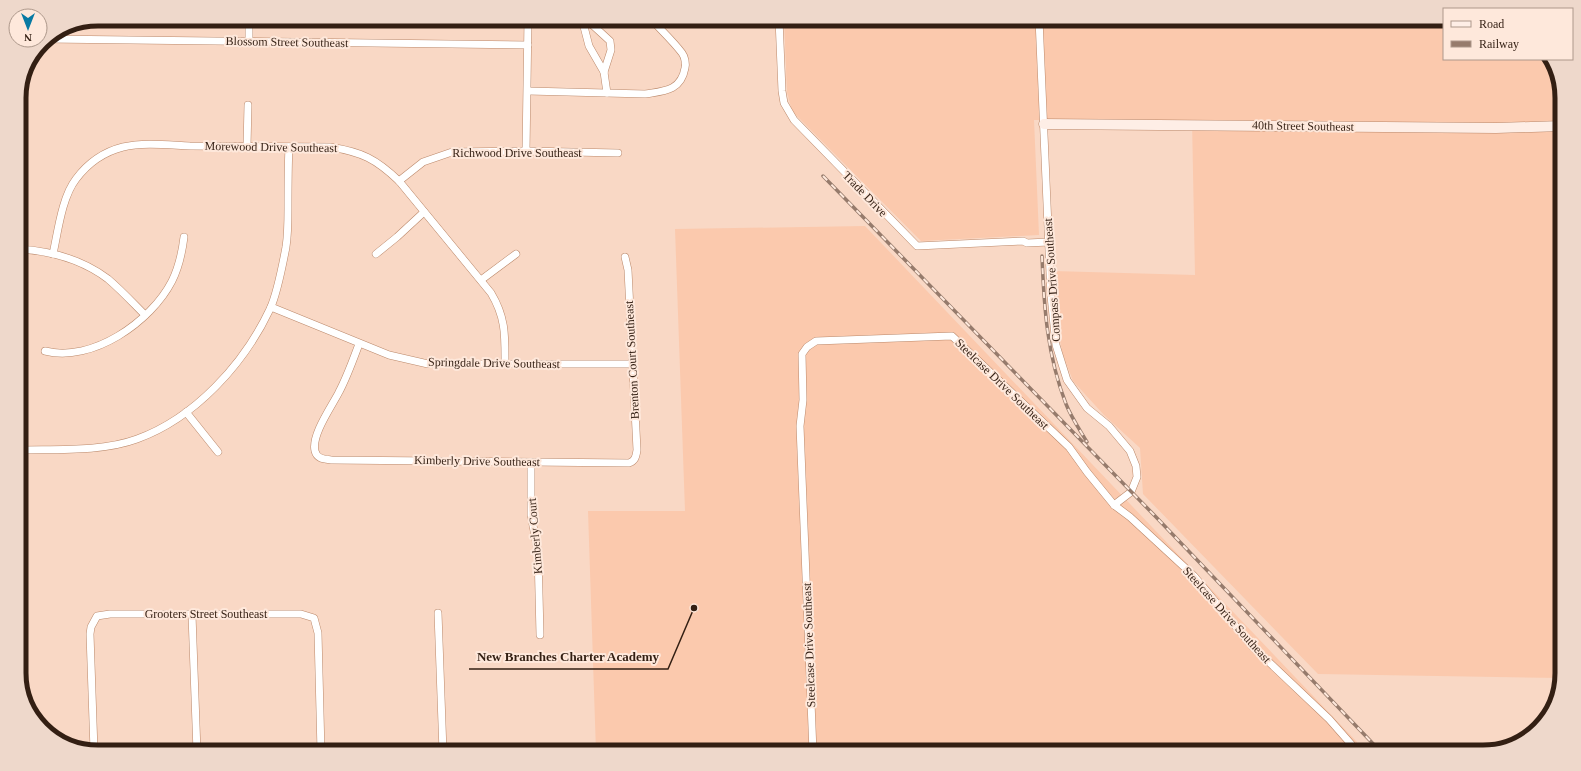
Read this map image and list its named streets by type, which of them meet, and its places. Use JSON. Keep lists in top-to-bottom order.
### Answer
{
  "streets": {
    "street": [
      "Blossom Street Southeast",
      "40th Street Southeast",
      "Morewood Drive Southeast",
      "Richwood Drive Southeast",
      "Trade Drive",
      "Compass Drive Southeast",
      "Brenton Court Southeast",
      "Springdale Drive Southeast",
      "Steelcase Drive Southeast",
      "Kimberly Drive Southeast",
      "Kimberly Court",
      "Grooters Street Southeast"
    ]
  },
  "crossings": [
    ["40th Street Southeast", "Compass Drive Southeast"],
    ["Morewood Drive Southeast", "Richwood Drive Southeast"],
    ["Morewood Drive Southeast", "Springdale Drive Southeast"],
    ["Trade Drive", "Compass Drive Southeast"],
    ["Compass Drive Southeast", "Steelcase Drive Southeast"],
    ["Brenton Court Southeast", "Springdale Drive Southeast"],
    ["Brenton Court Southeast", "Kimberly Drive Southeast"],
    ["Springdale Drive Southeast", "Kimberly Drive Southeast"],
    ["Kimberly Drive Southeast", "Kimberly Court"]
  ],
  "places": ["New Branches Charter Academy"],
  "legend": ["Road", "Railway"],
  "north": "bottom"
}
